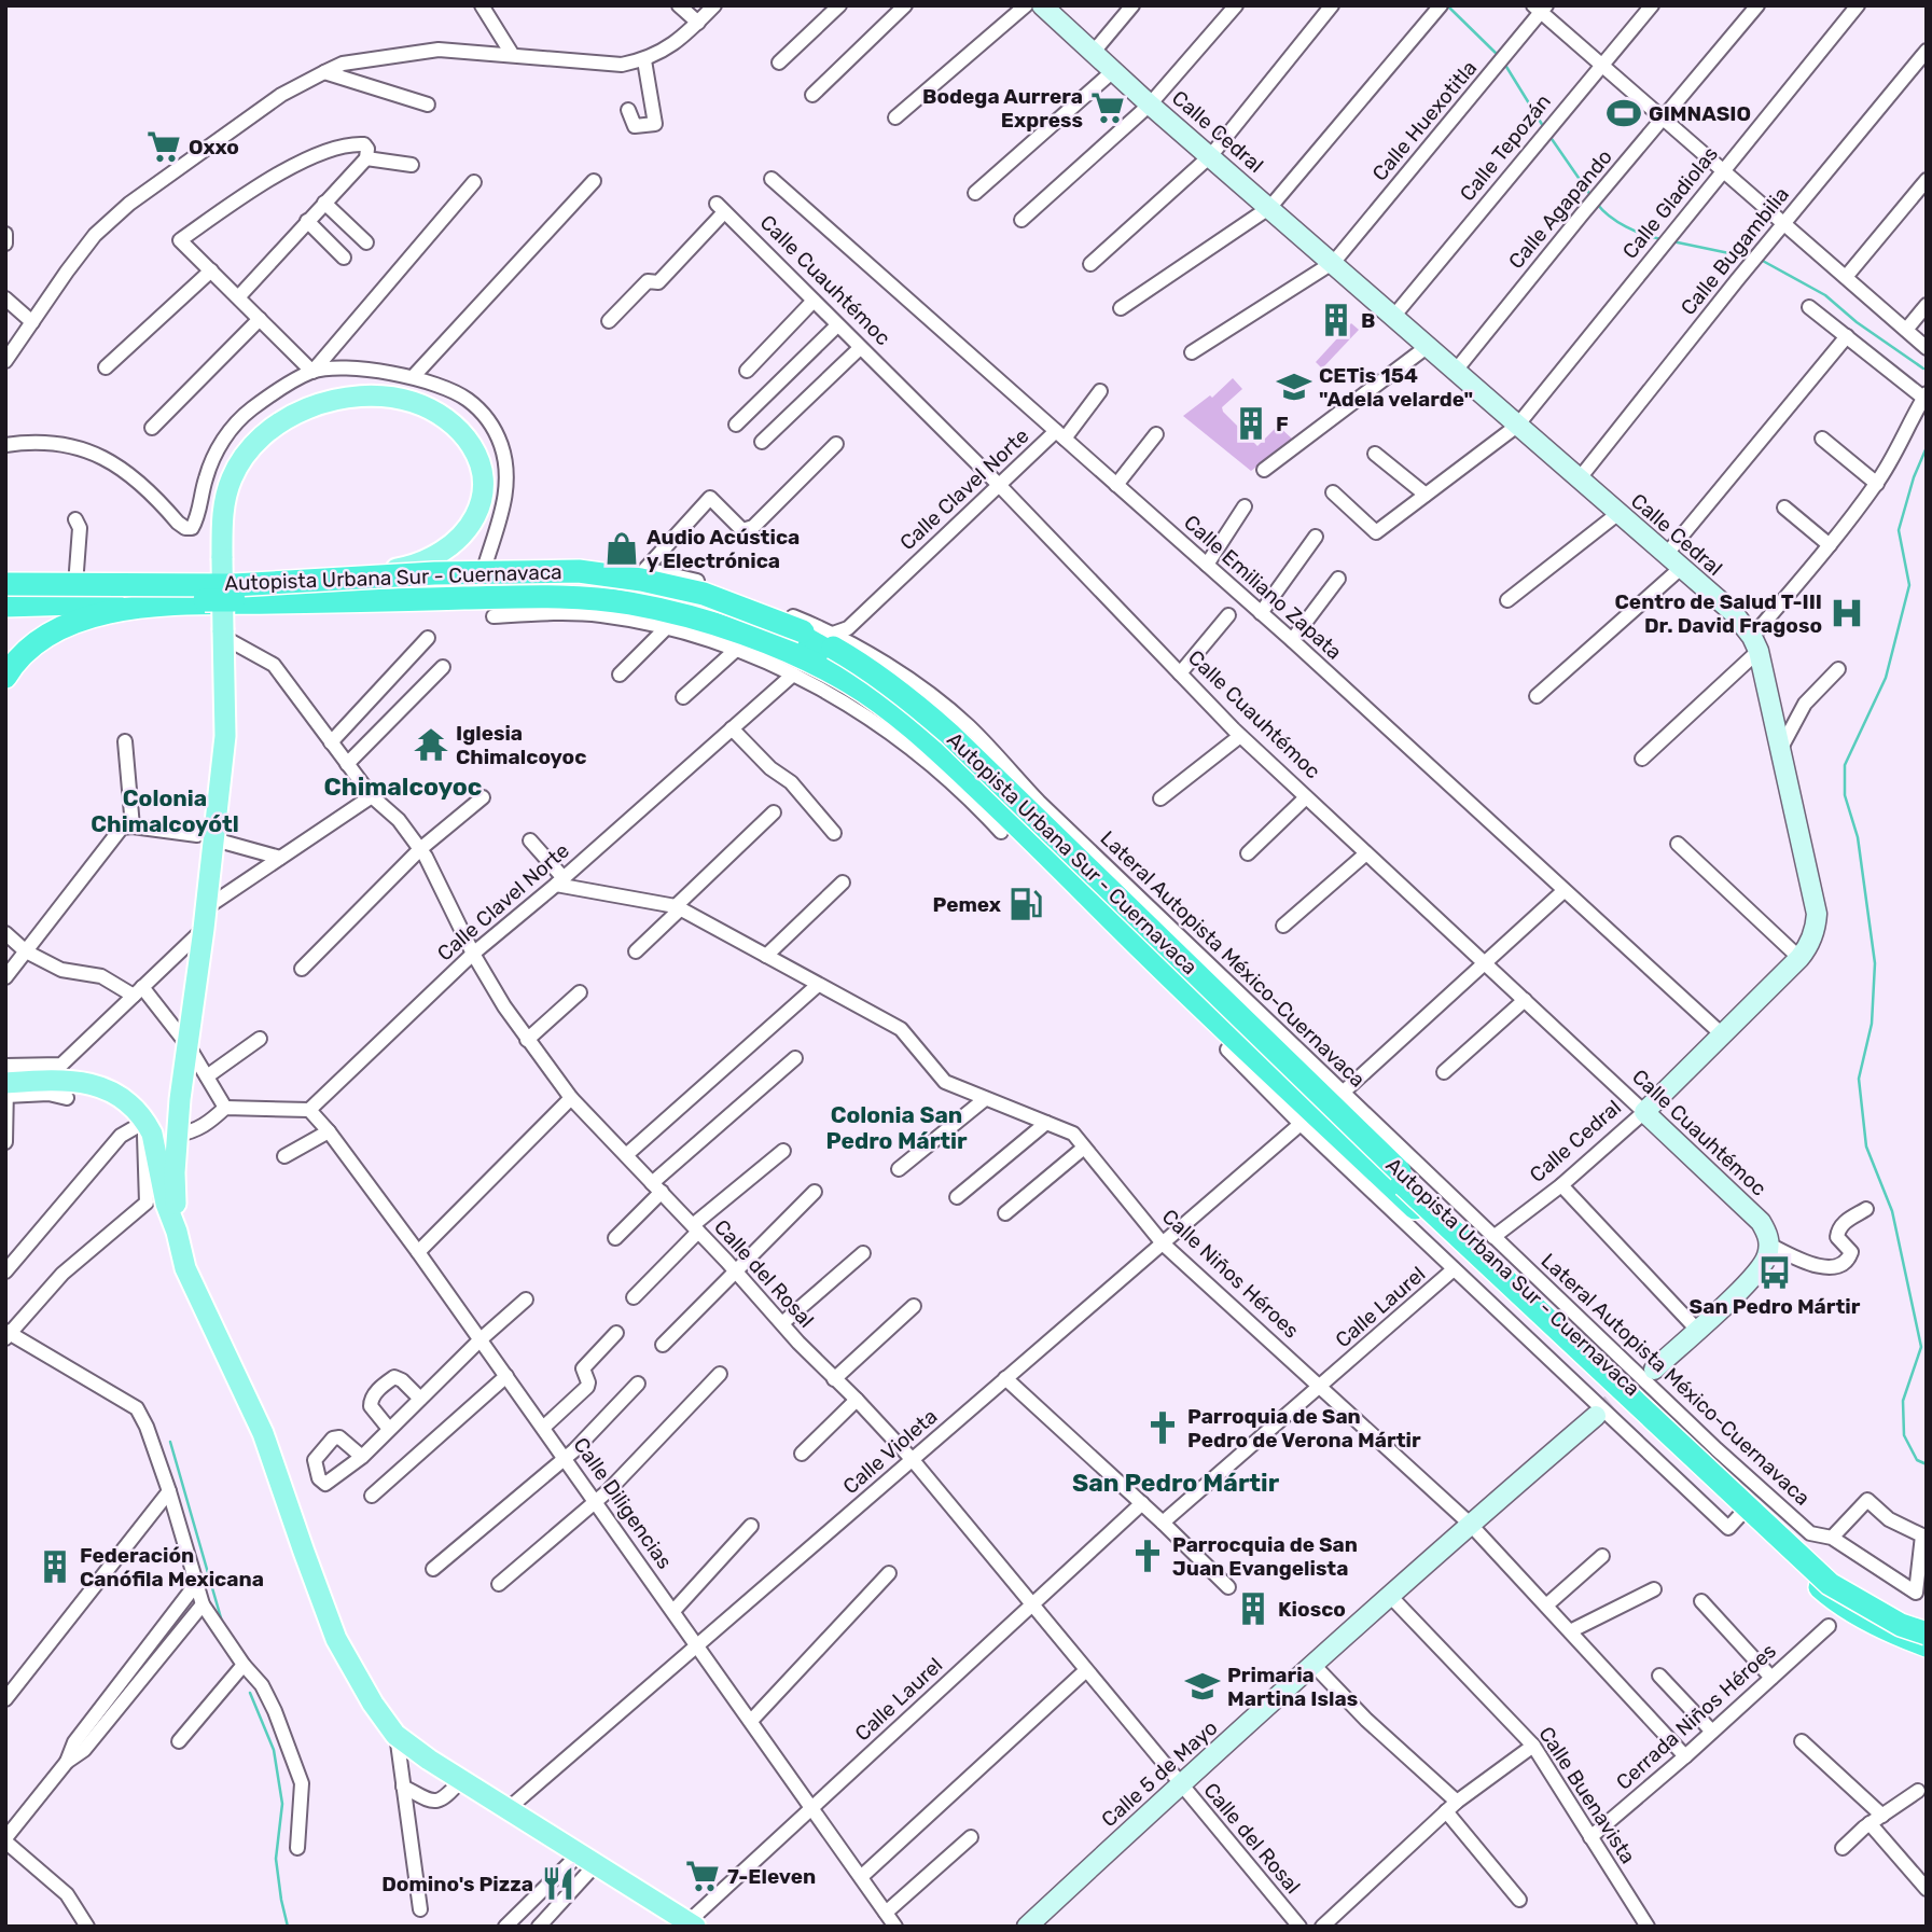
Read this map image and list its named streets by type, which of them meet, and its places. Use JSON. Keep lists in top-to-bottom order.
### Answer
{
  "streets": {
    "highway": ["Autopista Urbana Sur - Cuernavaca"],
    "street": [
      "Calle Huexotitla",
      "Calle Cedral",
      "Calle Tepozán",
      "Calle Gladiolas",
      "Calle Agapando",
      "Calle Bugambilia",
      "Calle Cuauhtémoc",
      "Calle Clavel Norte",
      "Calle Emiliano Zapata",
      "Lateral Autopista México-Cuernavaca",
      "Calle del Rosal",
      "Calle Niños Héroes",
      "Calle Laurel",
      "Calle Violeta",
      "Calle Diligencias",
      "Cerrada Niños Héroes",
      "Calle 5 de Mayo",
      "Calle Buenavista"
    ]
  },
  "crossings": [
    ["Calle Huexotitla", "Calle Cedral"],
    ["Calle Cedral", "Calle Tepozán"],
    ["Calle Cedral", "Calle Gladiolas"],
    ["Calle Cedral", "Calle Agapando"],
    ["Calle Cedral", "Calle Bugambilia"],
    ["Calle Cedral", "Calle Cuauhtémoc"],
    ["Calle Cedral", "Calle Emiliano Zapata"],
    ["Calle Cedral", "Lateral Autopista México-Cuernavaca"],
    ["Calle Cuauhtémoc", "Calle Clavel Norte"],
    ["Calle Clavel Norte", "Calle Emiliano Zapata"],
    ["Calle Clavel Norte", "Lateral Autopista México-Cuernavaca"],
    ["Calle Clavel Norte", "Calle del Rosal"],
    ["Calle Clavel Norte", "Calle Niños Héroes"],
    ["Calle Clavel Norte", "Calle Diligencias"],
    ["Calle del Rosal", "Calle Laurel"],
    ["Calle del Rosal", "Calle Violeta"],
    ["Calle del Rosal", "Calle 5 de Mayo"],
    ["Calle Niños Héroes", "Calle Laurel"],
    ["Calle Niños Héroes", "Calle Violeta"],
    ["Calle Niños Héroes", "Cerrada Niños Héroes"],
    ["Calle Niños Héroes", "Calle 5 de Mayo"],
    ["Calle Laurel", "Calle Diligencias"],
    ["Calle Violeta", "Calle Diligencias"],
    ["Cerrada Niños Héroes", "Calle Buenavista"],
    ["Calle 5 de Mayo", "Calle Buenavista"]
  ],
  "districts": [
    "Chimalcoyoc",
    "Colonia Chimalcoyótl",
    "Colonia San Pedro Mártir",
    "San Pedro Mártir"
  ],
  "places": {
    "supermarket": ["Bodega Aurrera Express", "Oxxo", "7-Eleven"],
    "sports": ["GIMNASIO"],
    "building": [
      "B",
      "F",
      "Federación Canófila Mexicana",
      "Kiosco"
    ],
    "school or university": ["CETis 154 \"Adela velarde\"", "Primaria Martina Islas"],
    "shop": ["Audio Acústica y Electrónica"],
    "hospital": ["Centro de Salud T-III Dr. David Fragoso"],
    "temple": ["Iglesia Chimalcoyoc"],
    "fuel station": ["Pemex"],
    "bus stop": ["San Pedro Mártir"],
    "church": ["Parroquia de San Pedro de Verona Mártir", "Parrocquia de San Juan Evangelista"],
    "restaurant": ["Domino's Pizza"]
  }
}
